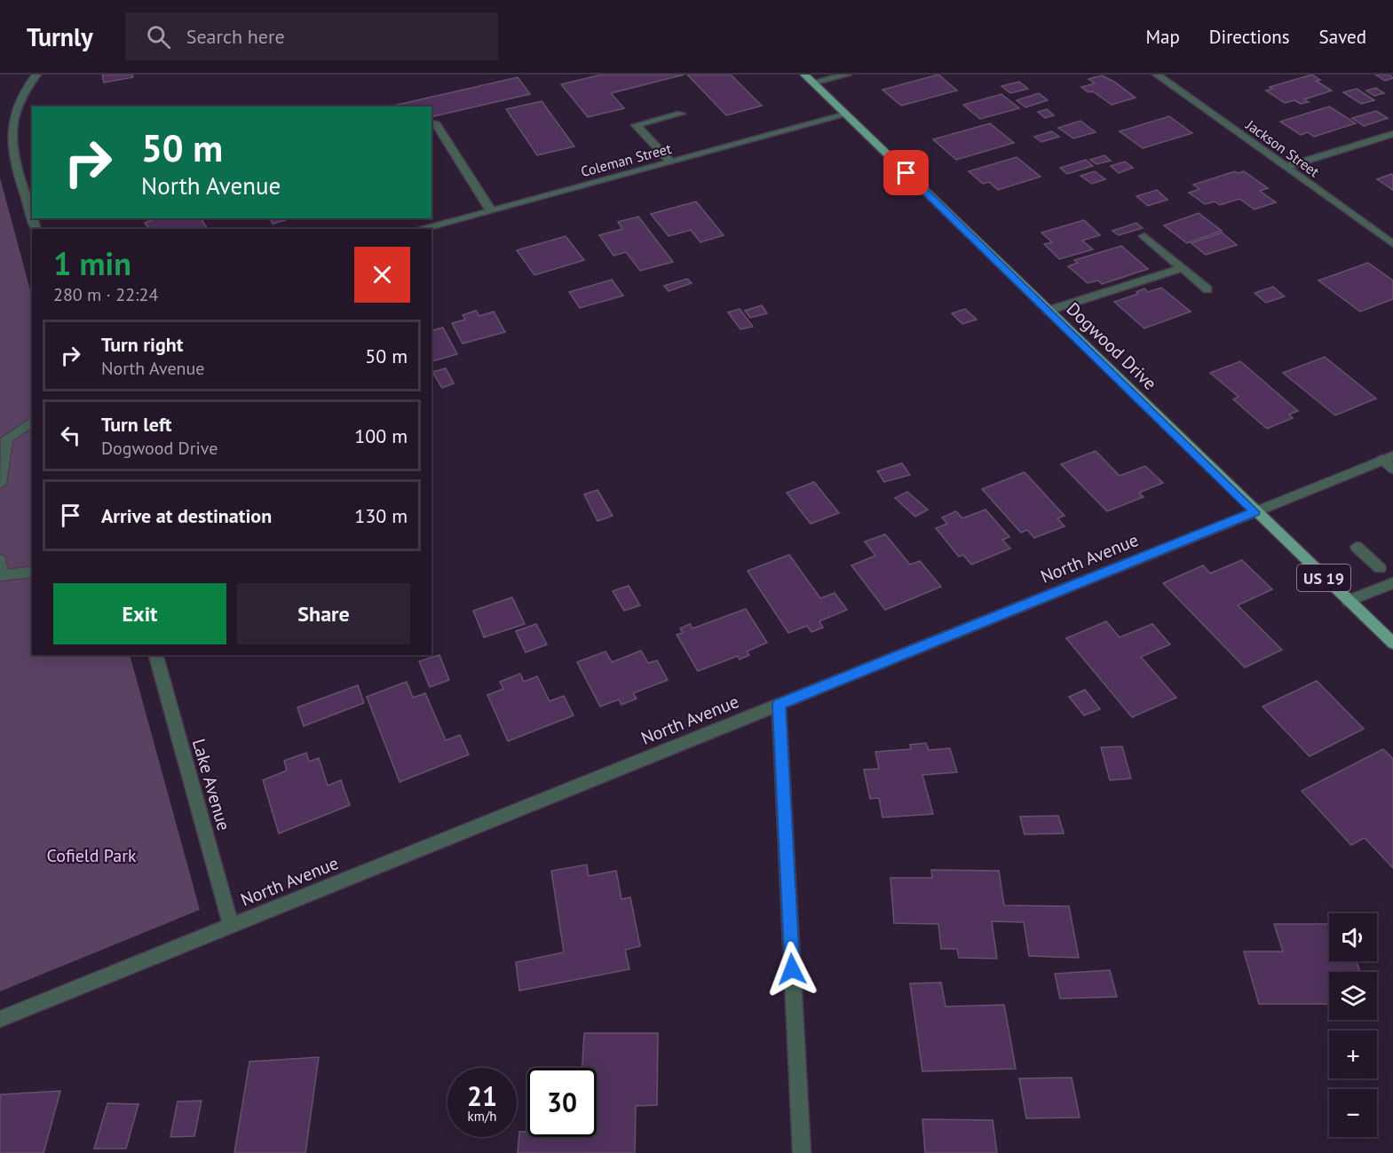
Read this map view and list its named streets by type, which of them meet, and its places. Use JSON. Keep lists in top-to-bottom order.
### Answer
{
  "streets": {
    "main road": ["Dogwood Drive", "US 19"],
    "street": [
      "Jackson Street",
      "Coleman Street",
      "North Avenue",
      "Lake Avenue"
    ]
  },
  "crossings": [
    ["Coleman Street", "Dogwood Drive"],
    ["Dogwood Drive", "North Avenue"],
    ["North Avenue", "Lake Avenue"]
  ],
  "parks": ["Cofield Park"],
  "page": {
    "header": "Turnly",
    "search": "Search here",
    "nav": ["Map", "Directions", "Saved"],
    "turn": ["50 m", "North Avenue"],
    "heading": ["1 min", "280 m · 22:24"],
    "list": [
      {
        "name": "Turn right",
        "note": "North Avenue",
        "value": "50 m"
      },
      {
        "name": "Turn left",
        "note": "Dogwood Drive",
        "value": "100 m"
      },
      {
        "name": "Arrive at destination",
        "value": "130 m"
      }
    ],
    "buttons": ["Exit", "Share"],
    "map_buttons": ["+", "−"],
    "speed": "21 km/h",
    "limit": "30"
  }
}
